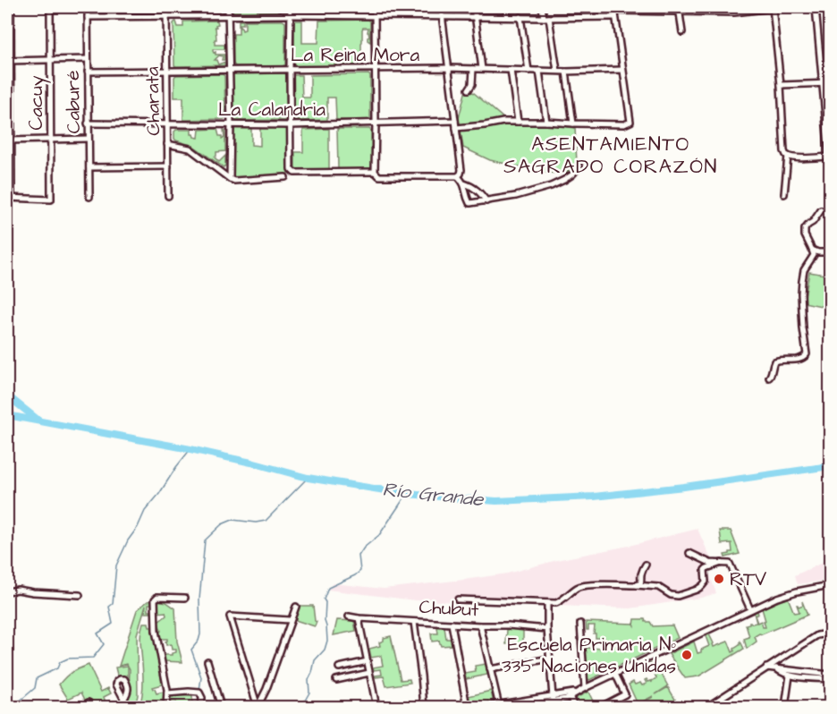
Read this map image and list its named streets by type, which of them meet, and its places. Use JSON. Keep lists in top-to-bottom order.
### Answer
{
  "streets": {
    "street": [
      "La Reina Mora",
      "Charata",
      "Caburé",
      "Cacuy",
      "La Calandria",
      "Chubut"
    ]
  },
  "crossings": [
    ["La Reina Mora", "Charata"],
    ["La Reina Mora", "Caburé"],
    ["Charata", "La Calandria"],
    ["Caburé", "La Calandria"]
  ],
  "districts": ["ASENTAMIENTO SAGRADO CORAZÓN"],
  "water": ["Río Grande"],
  "places": ["RTV", "Escuela Primaria Nº 335 Naciones Unidas"]
}
